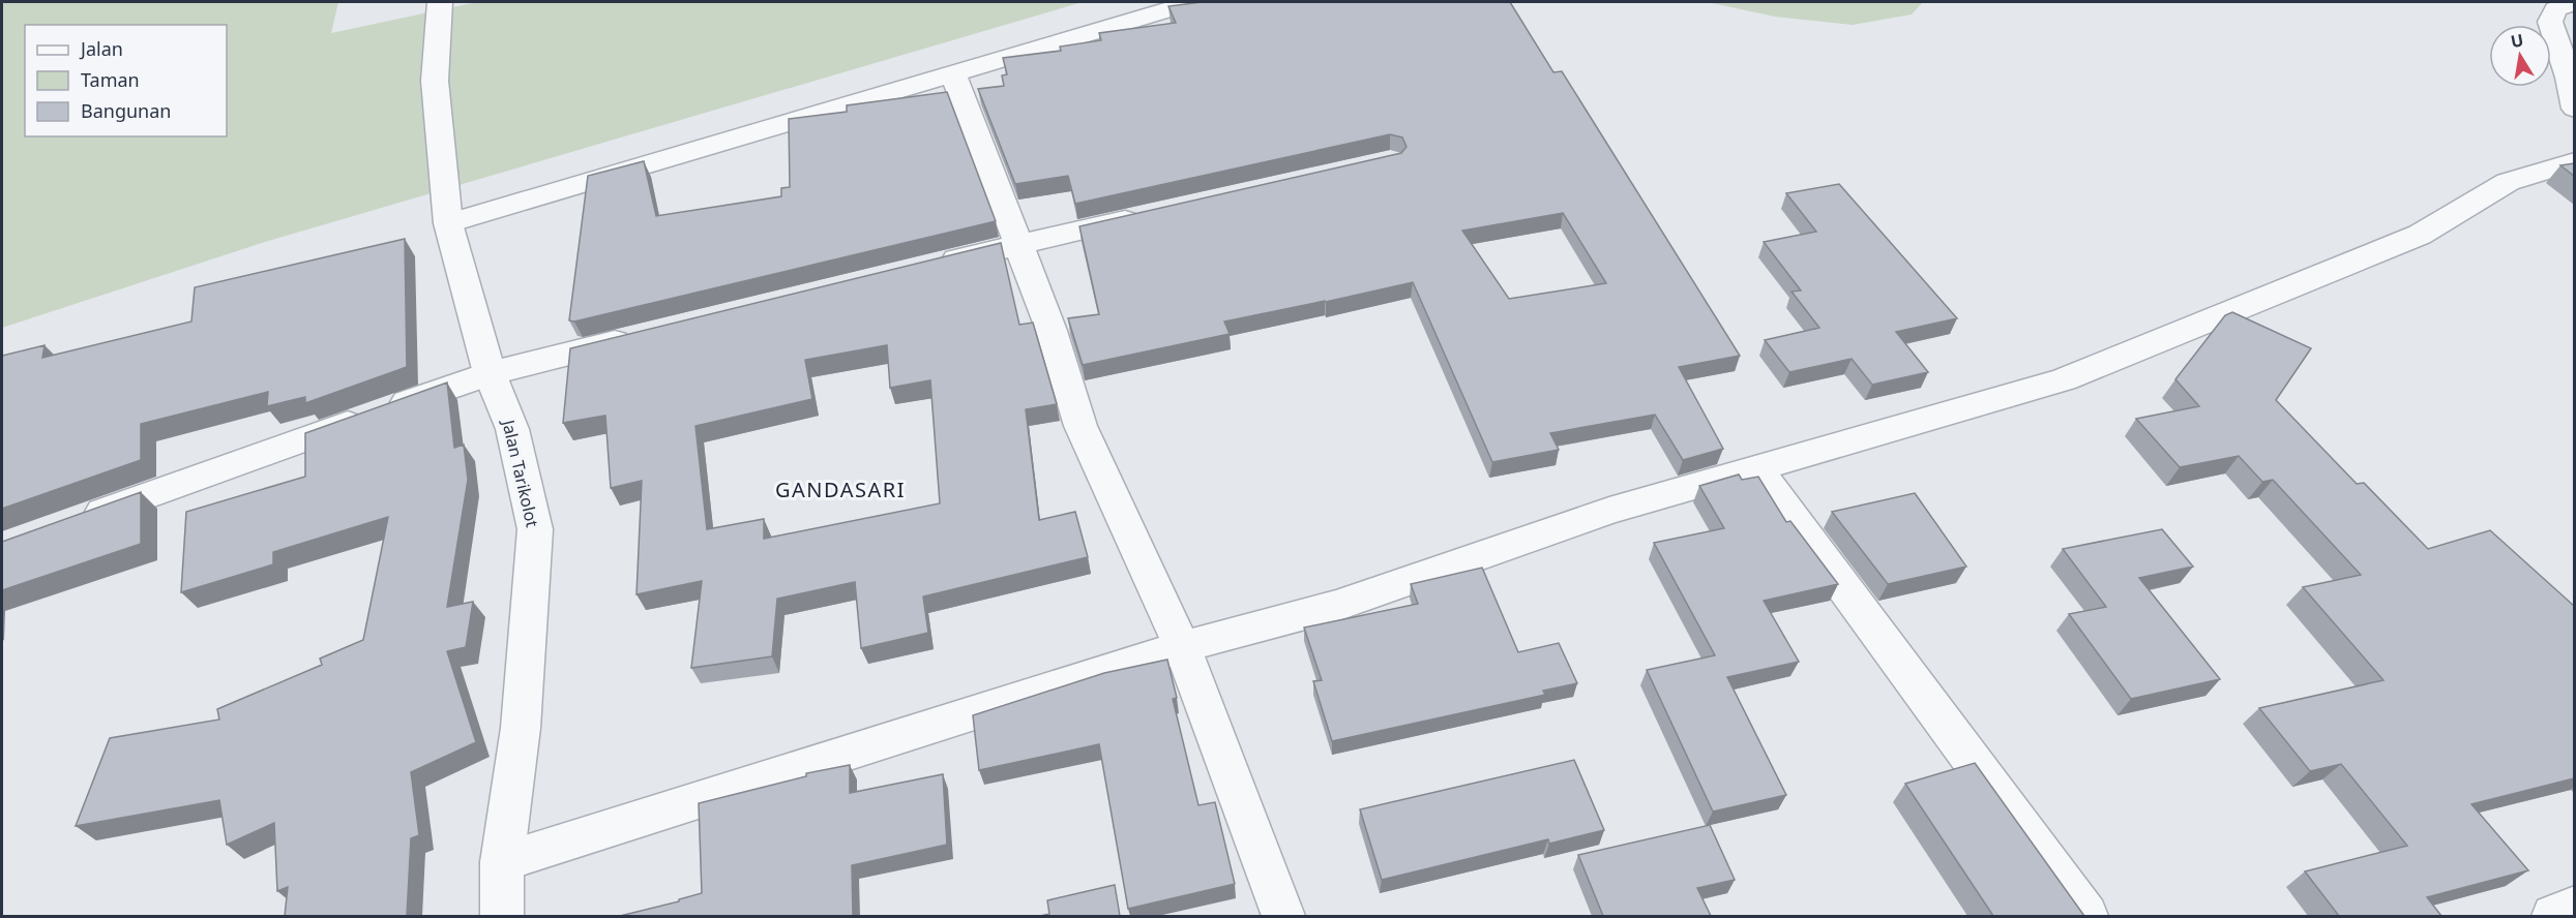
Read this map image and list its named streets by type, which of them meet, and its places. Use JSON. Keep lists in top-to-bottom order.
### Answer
{
  "streets": {
    "street": ["Jalan Tarikolot"]
  },
  "districts": ["GANDASARI"],
  "legend": ["Jalan", "Taman", "Bangunan"],
  "north": "top"
}
